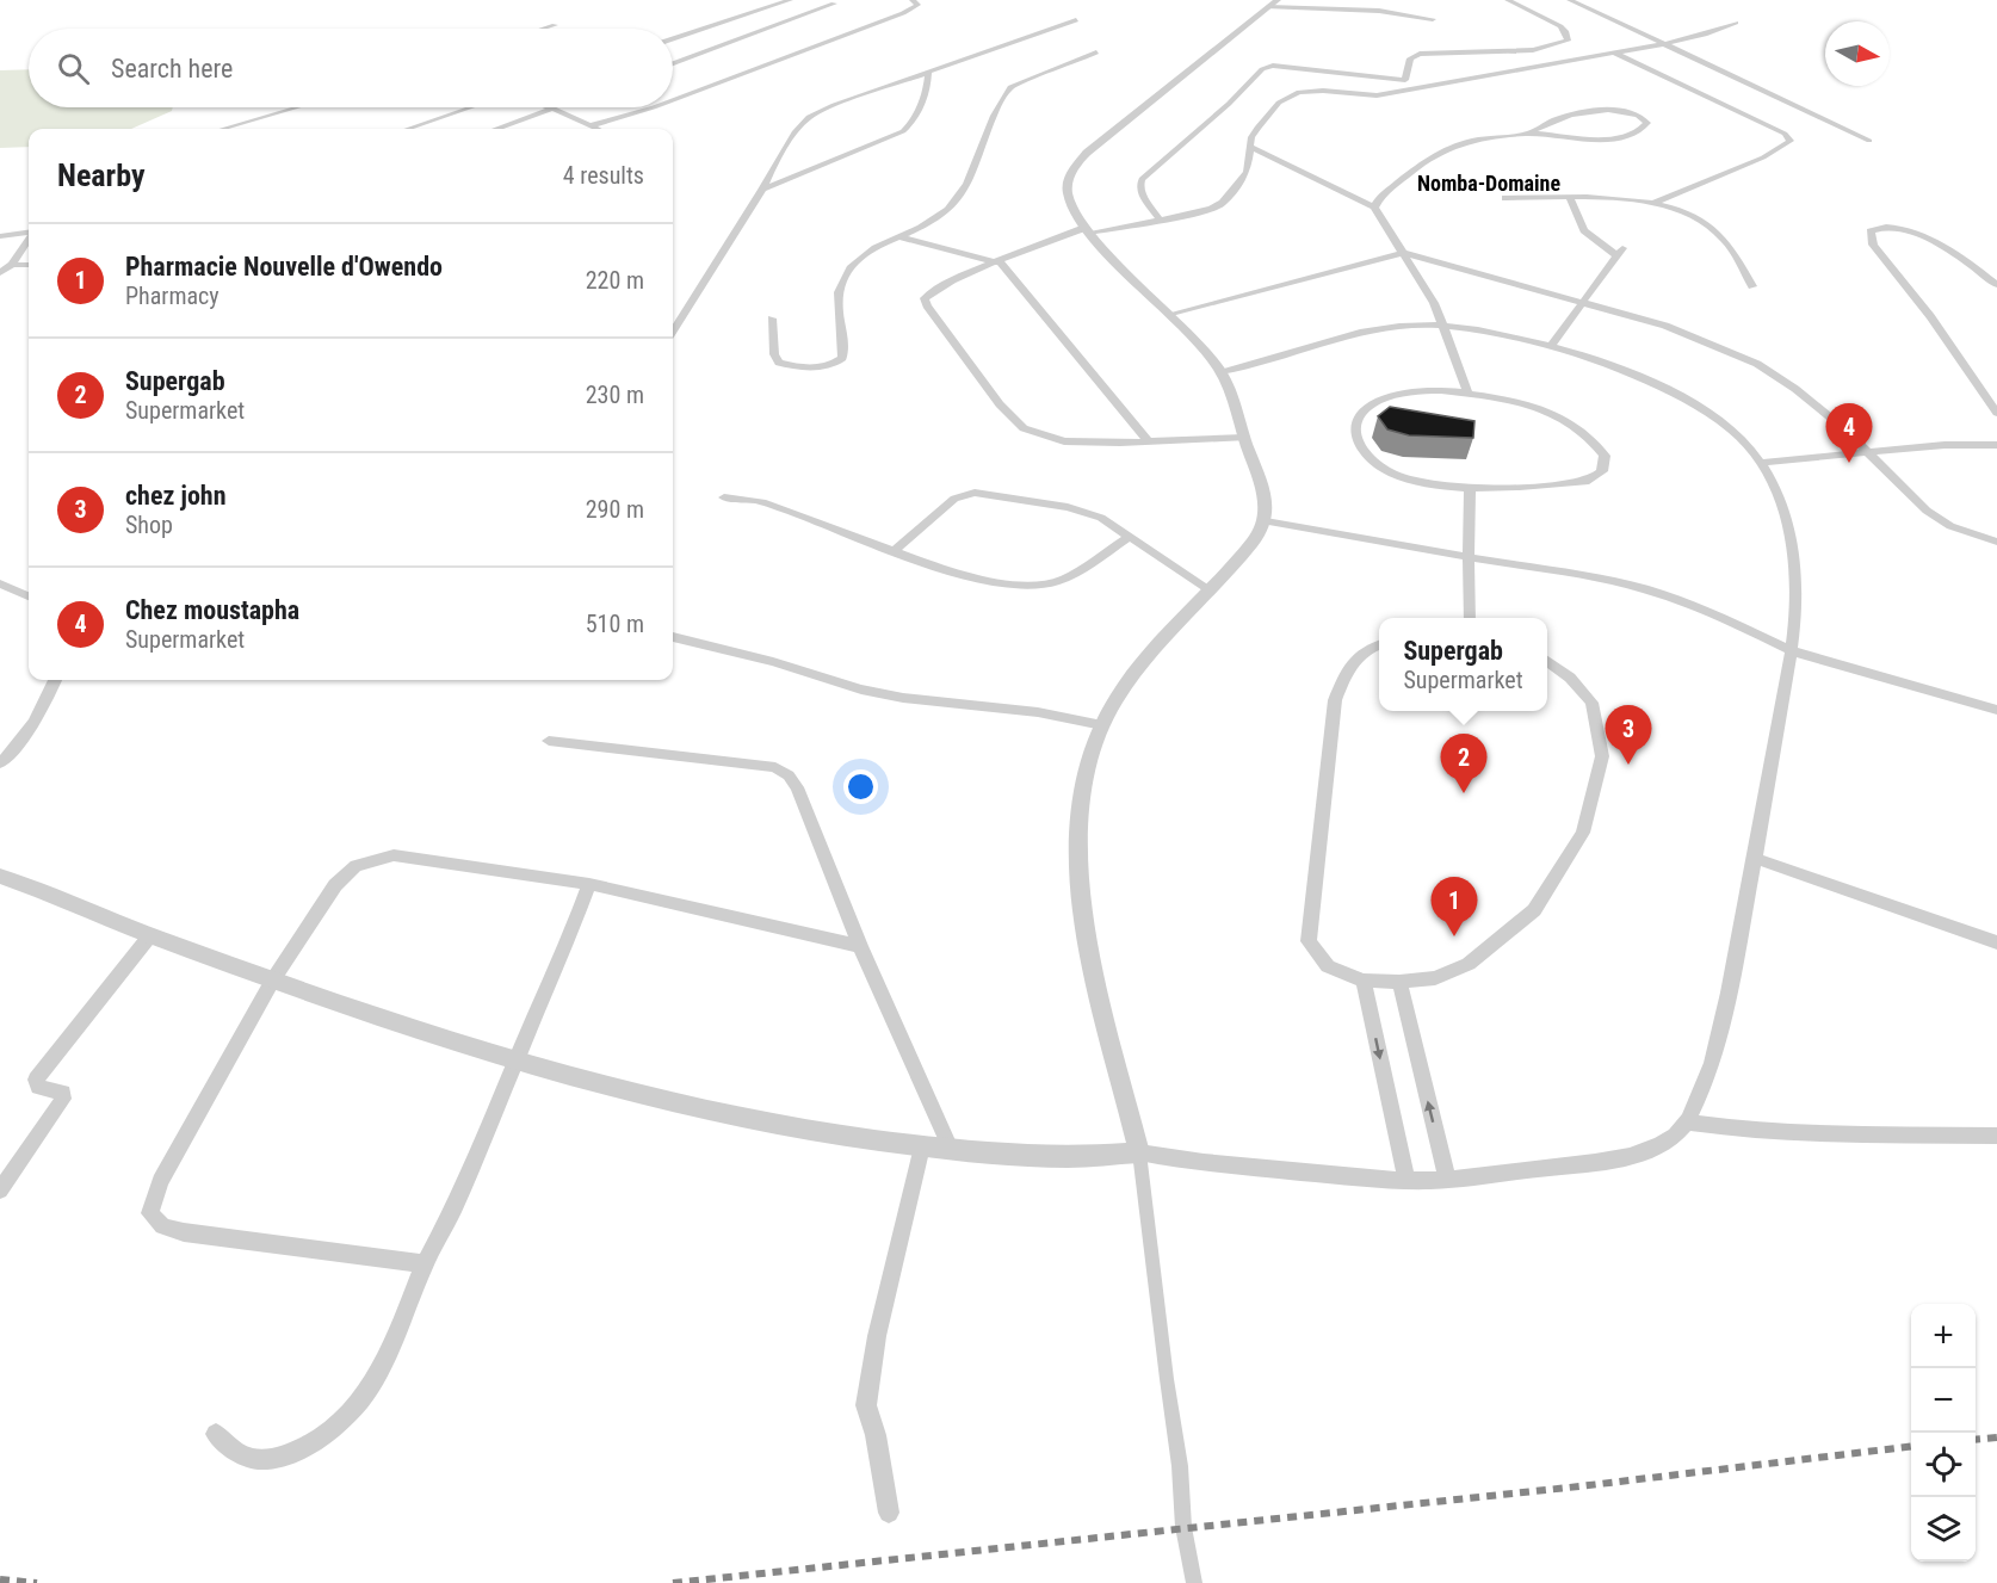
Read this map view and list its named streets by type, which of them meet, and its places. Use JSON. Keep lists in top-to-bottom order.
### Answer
{
  "districts": ["Nomba-Domaine"],
  "north": "right",
  "page": {
    "search": "Search here",
    "heading": ["Nearby", "4 results"],
    "list": [
      {
        "mark": "1",
        "name": "Pharmacie Nouvelle d'Owendo",
        "note": "Pharmacy",
        "value": "220 m"
      },
      {
        "mark": "2",
        "name": "Supergab",
        "note": "Supermarket",
        "value": "230 m"
      },
      {
        "mark": "3",
        "name": "chez john",
        "note": "Shop",
        "value": "290 m"
      },
      {
        "mark": "4",
        "name": "Chez moustapha",
        "note": "Supermarket",
        "value": "510 m"
      }
    ],
    "pins": [
      "4",
      "3",
      "2",
      "1"
    ],
    "popup": ["Supergab", "Supermarket"],
    "map_buttons": ["+", "−"]
  }
}
